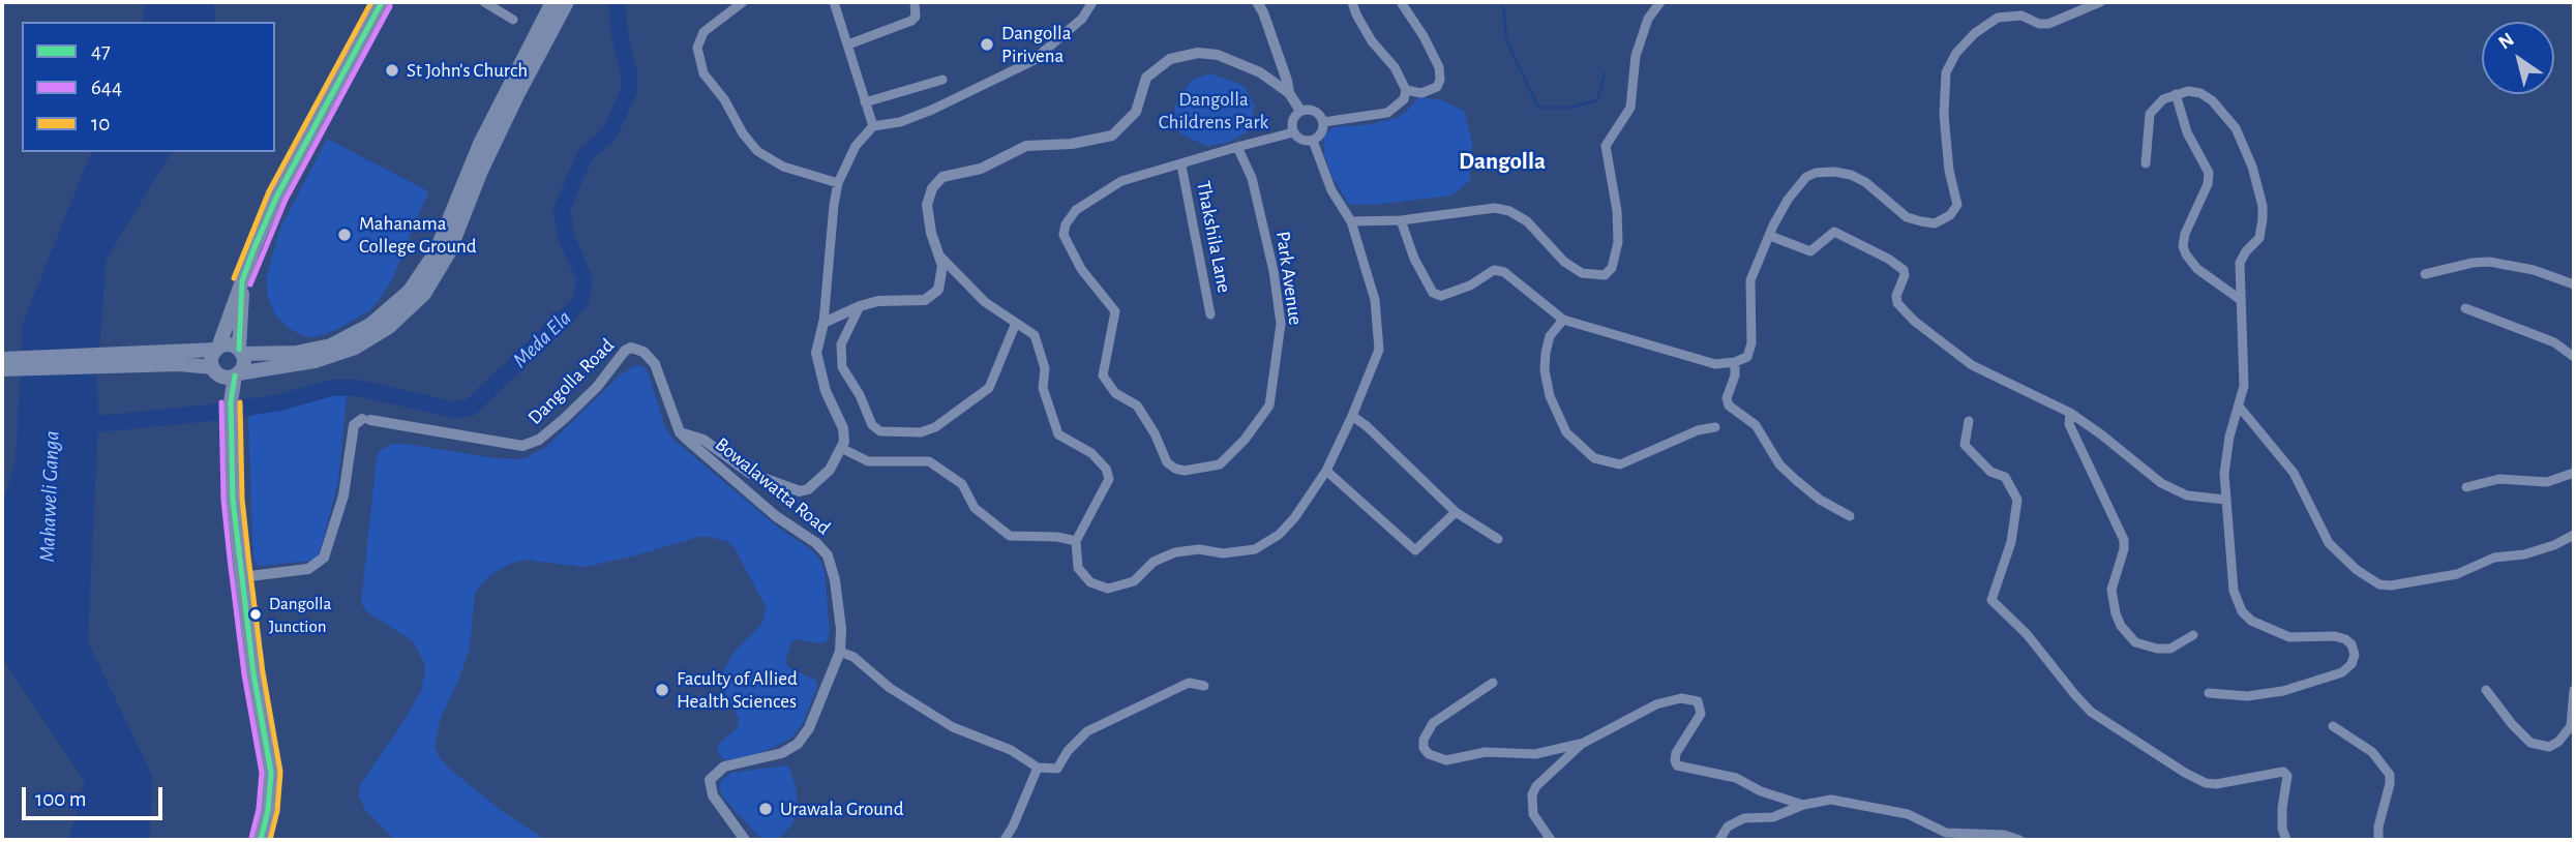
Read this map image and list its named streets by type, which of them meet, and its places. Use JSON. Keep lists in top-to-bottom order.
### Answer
{
  "streets": {
    "street": [
      "Thakshila Lane",
      "Park Avenue",
      "Dangolla Road",
      "Bowalawatta Road"
    ]
  },
  "crossings": [
    ["Thakshila Lane", "Park Avenue"],
    ["Dangolla Road", "Bowalawatta Road"]
  ],
  "districts": ["Dangolla"],
  "water": ["Meda Ela", "Mahaweli Ganga"],
  "parks": ["Dangolla Childrens Park"],
  "places": [
    "Dangolla Pirivena",
    "St John's Church",
    "Mahanama College Ground",
    "Dangolla Junction",
    "Faculty of Allied Health Sciences",
    "Urawala Ground"
  ],
  "lines": ["transit line 47", "transit line 10", "transit line 644"],
  "legend": ["47", "644", "10"],
  "scale_bar": "100 m",
  "north": "top left"
}
